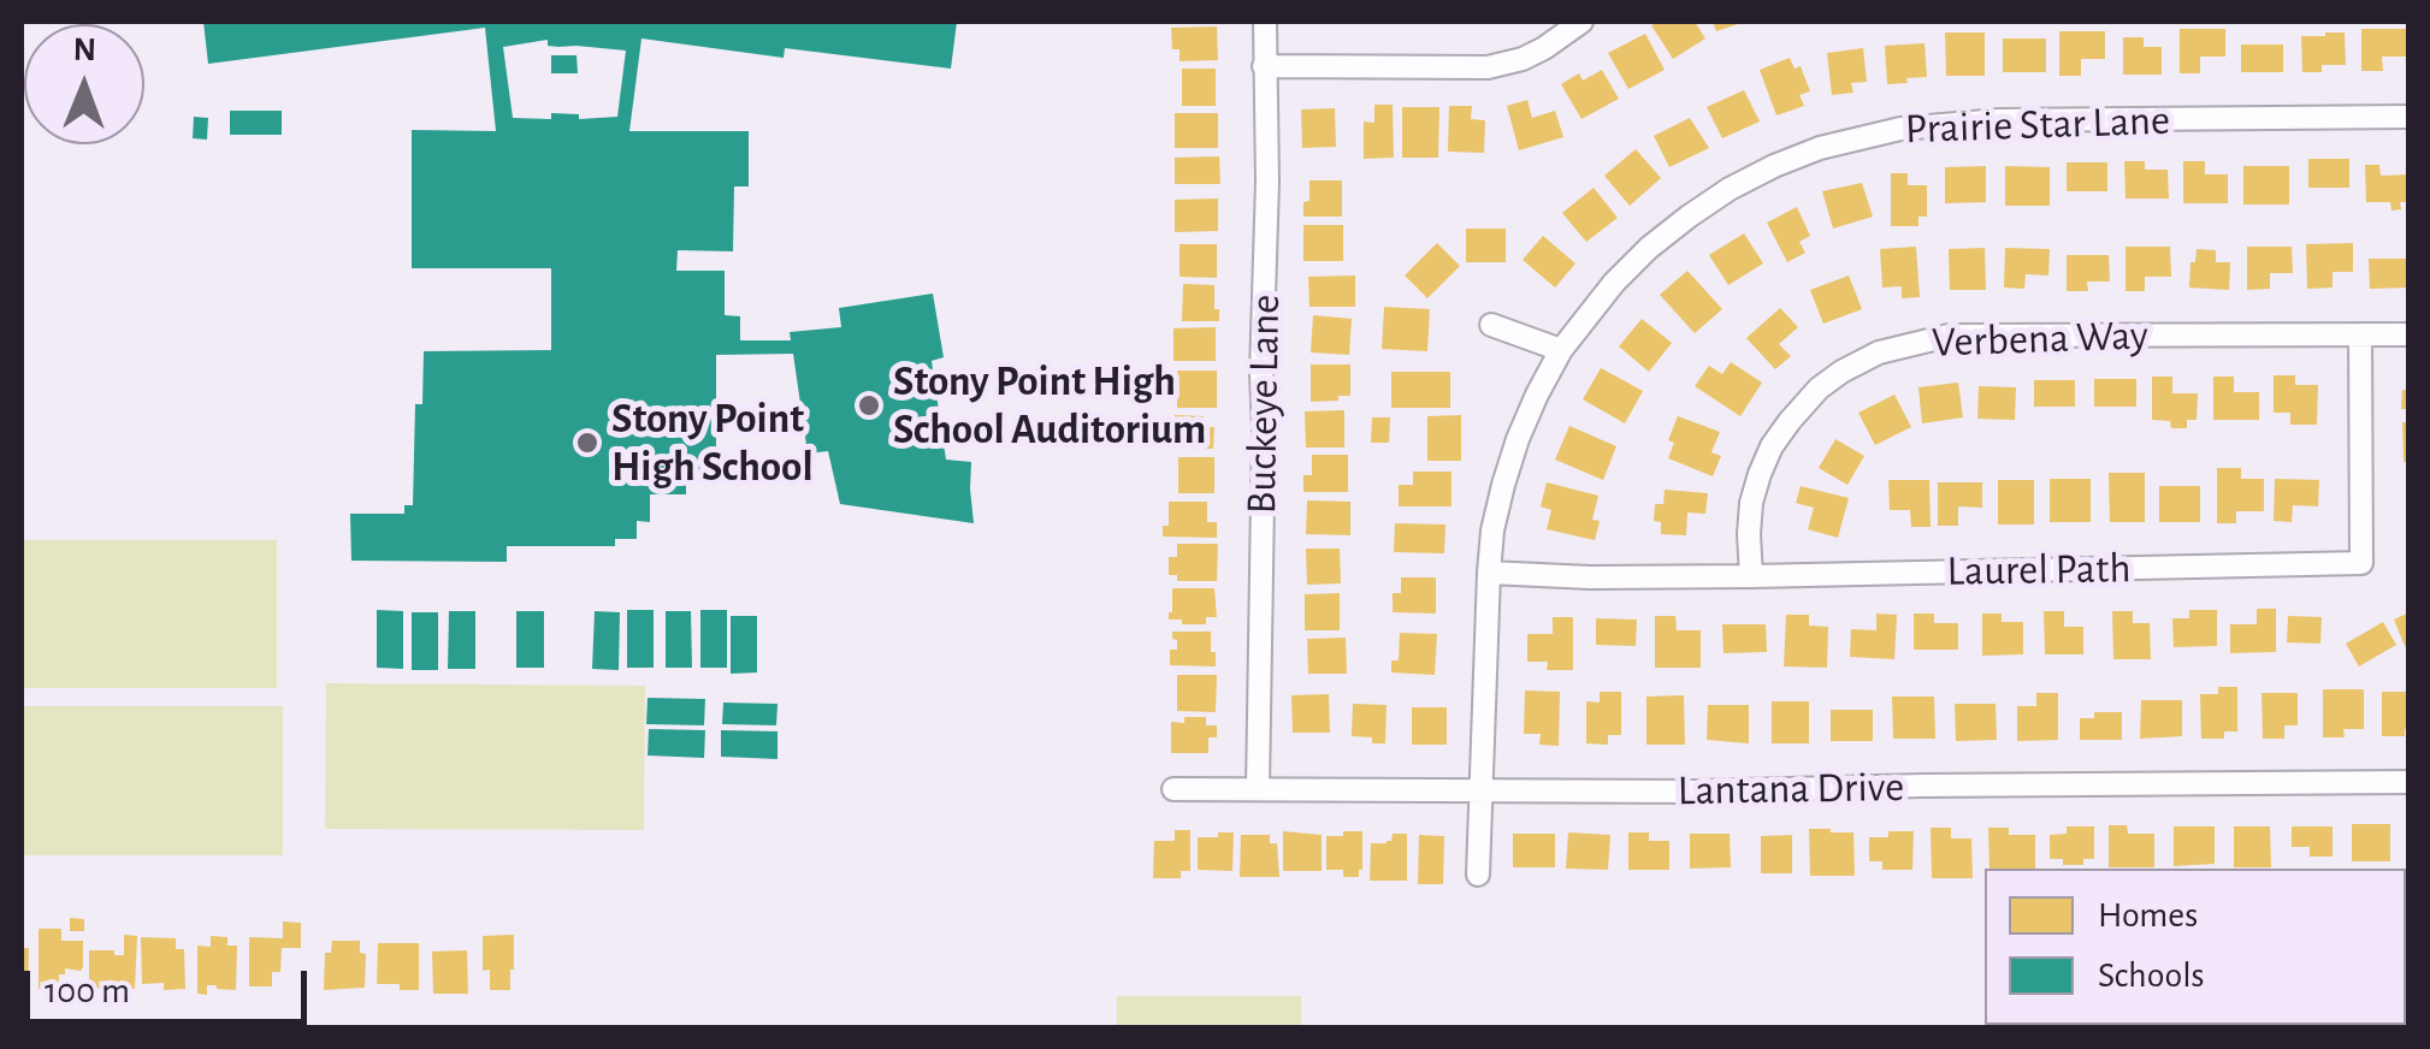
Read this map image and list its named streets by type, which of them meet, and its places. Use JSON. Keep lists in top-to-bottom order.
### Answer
{
  "streets": {
    "street": [
      "Prairie Star Lane",
      "Verbena Way",
      "Buckeye Lane",
      "Laurel Path",
      "Lantana Drive"
    ]
  },
  "crossings": [
    ["Prairie Star Lane", "Laurel Path"],
    ["Prairie Star Lane", "Lantana Drive"],
    ["Verbena Way", "Laurel Path"],
    ["Buckeye Lane", "Lantana Drive"]
  ],
  "places": ["Stony Point High School Auditorium", "Stony Point High School"],
  "legend": ["Homes", "Schools"],
  "scale_bar": "100 m",
  "north": "top"
}
